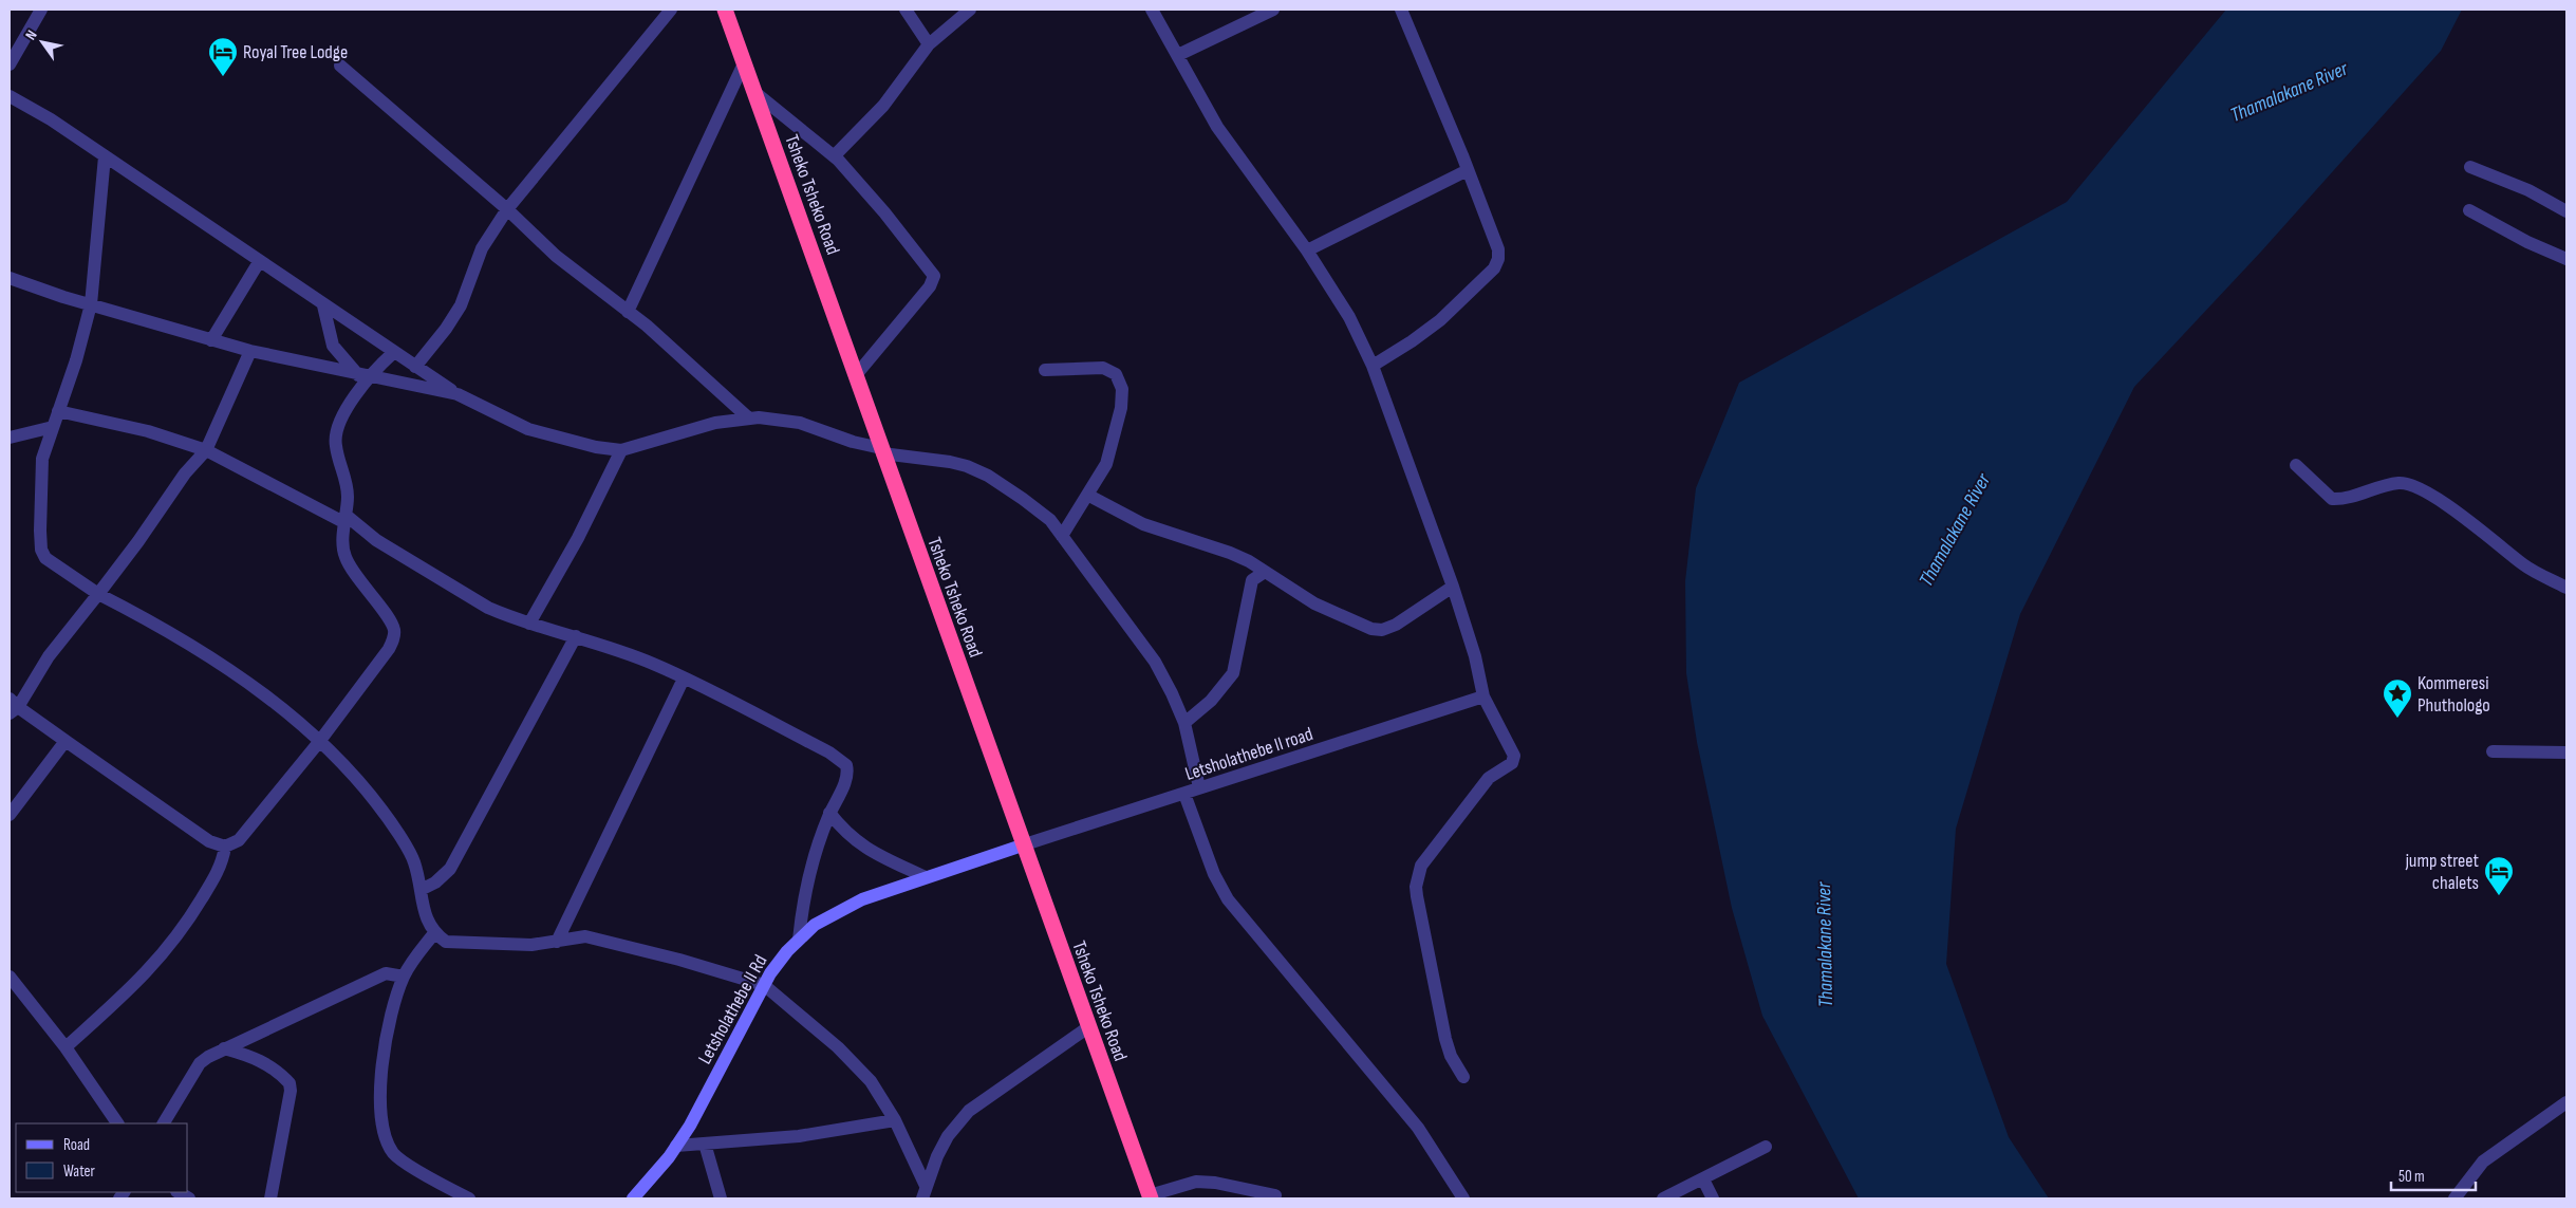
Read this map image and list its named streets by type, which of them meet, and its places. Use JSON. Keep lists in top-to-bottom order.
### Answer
{
  "streets": {
    "highway": ["Tsheko Tsheko Road"],
    "street": ["Letsholathebe II road", "Letsholathebe II Rd"]
  },
  "crossings": [
    ["Tsheko Tsheko Road", "Letsholathebe II road"],
    ["Tsheko Tsheko Road", "Letsholathebe II Rd"],
    ["Letsholathebe II road", "Letsholathebe II Rd"]
  ],
  "water": ["Thamalakane River"],
  "places": {
    "hotel": ["Royal Tree Lodge", "jump street chalets"],
    "place": ["Kommeresi Phuthologo"]
  },
  "legend": ["Road", "Water"],
  "scale_bar": "50 m",
  "north": "top left"
}
